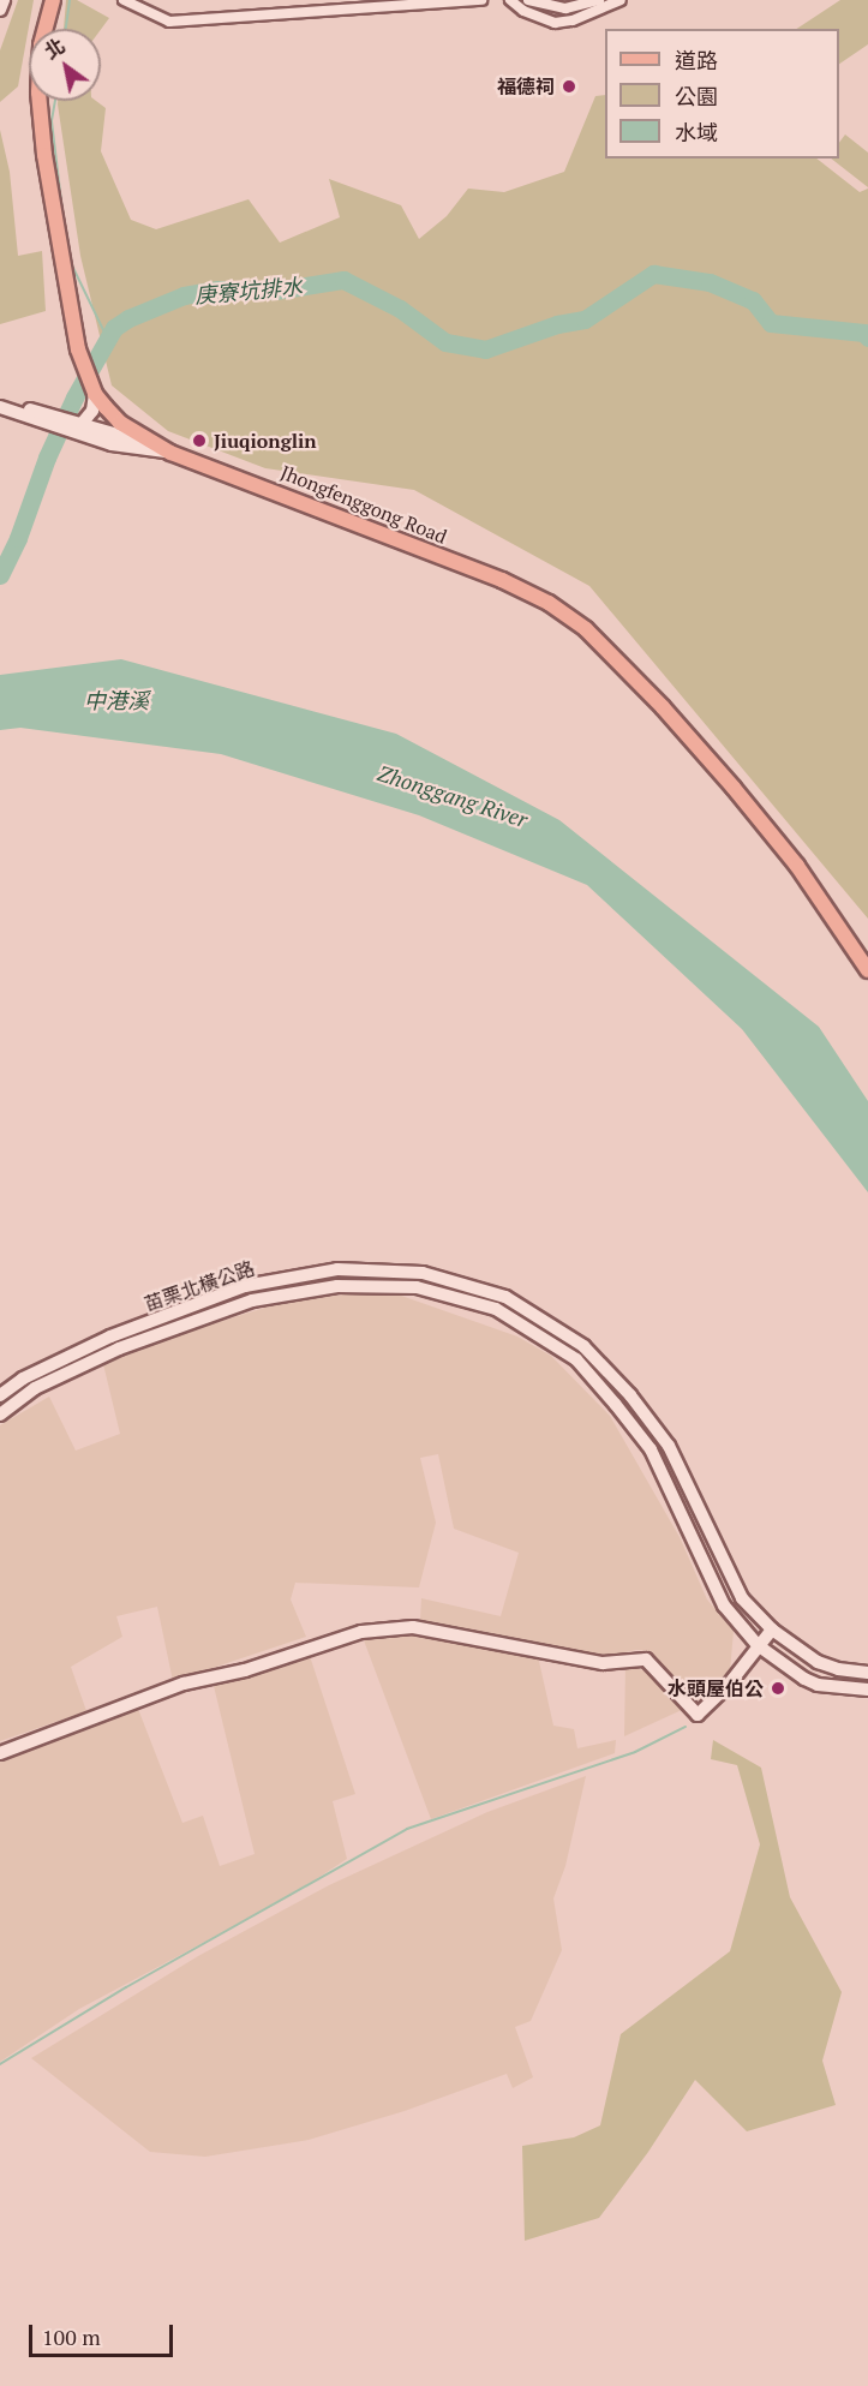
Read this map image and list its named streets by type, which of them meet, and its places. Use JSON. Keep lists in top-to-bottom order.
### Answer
{
  "streets": {
    "main road": ["Jhongfenggong Road", "苗栗北橫公路"]
  },
  "water": ["庚寮坑排水", "中港溪", "Zhonggang River"],
  "places": ["福德祠", "Jiuqionglin", "水頭屋伯公"],
  "legend": ["道路", "公園", "水域"],
  "scale_bar": "100 m",
  "north": "top left"
}
